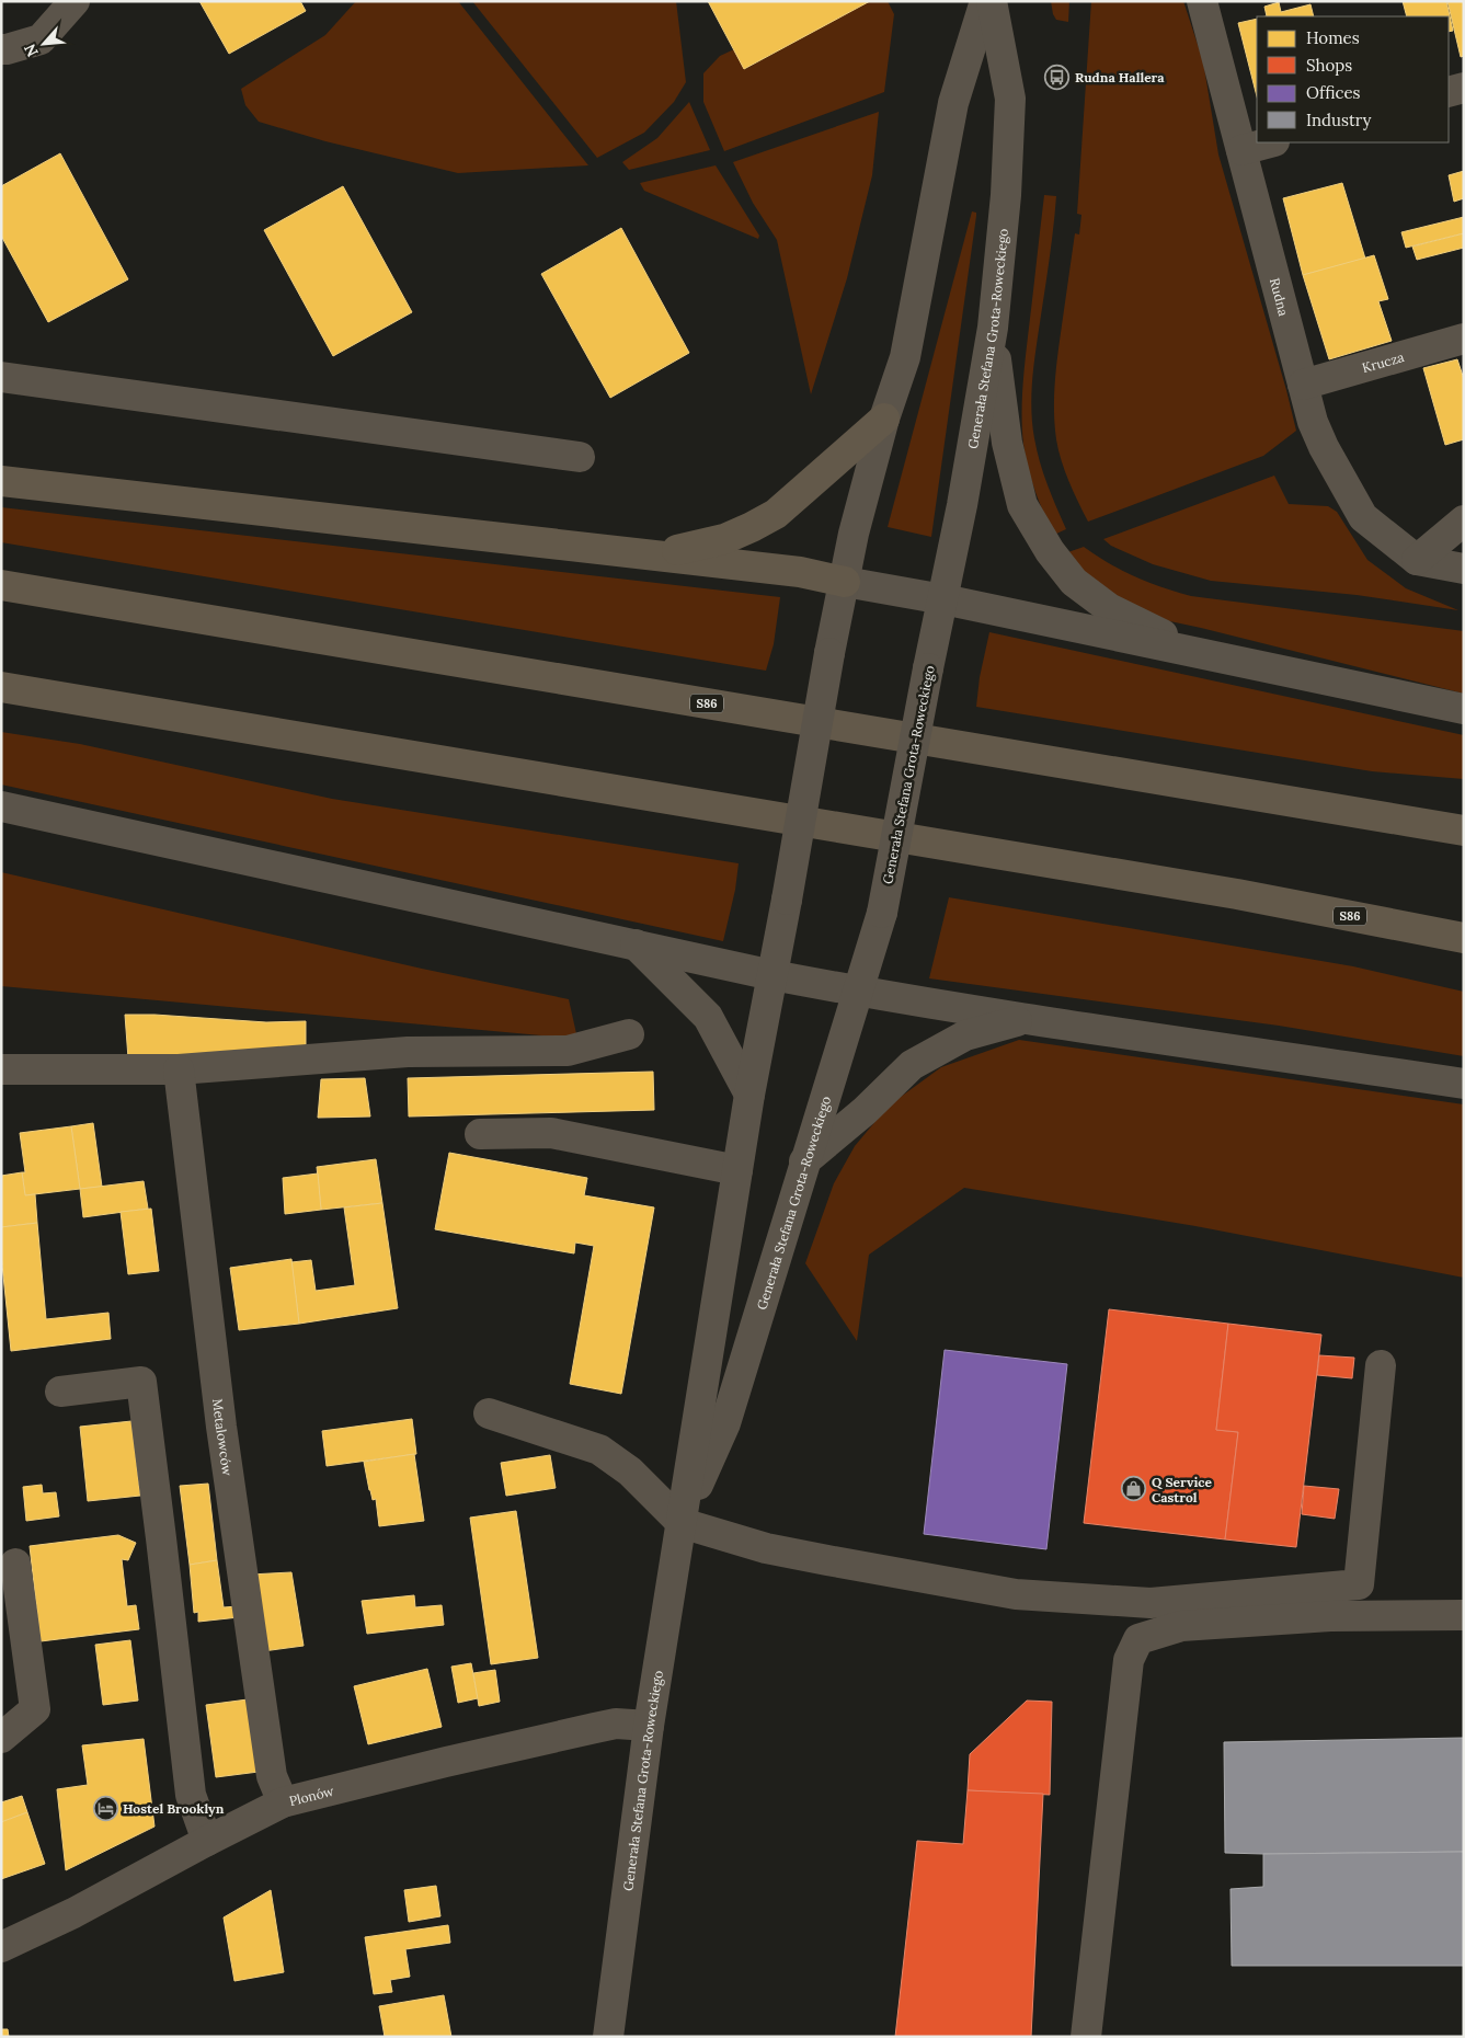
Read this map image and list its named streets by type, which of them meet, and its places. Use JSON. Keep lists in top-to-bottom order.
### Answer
{
  "streets": {
    "highway": ["S86"],
    "street": [
      "Rudna",
      "Generała Stefana Grota-Roweckiego",
      "Krucza",
      "Metalowców",
      "Plonów"
    ]
  },
  "crossings": [
    ["Rudna", "Krucza"],
    ["Generała Stefana Grota-Roweckiego", "Plonów"],
    ["Metalowców", "Plonów"]
  ],
  "places": {
    "bus stop": ["Rudna Hallera"],
    "shop": ["Q Service Castrol"],
    "hotel": ["Hostel Brooklyn"]
  },
  "legend": [
    "Homes",
    "Shops",
    "Offices",
    "Industry"
  ],
  "north": "bottom left"
}
